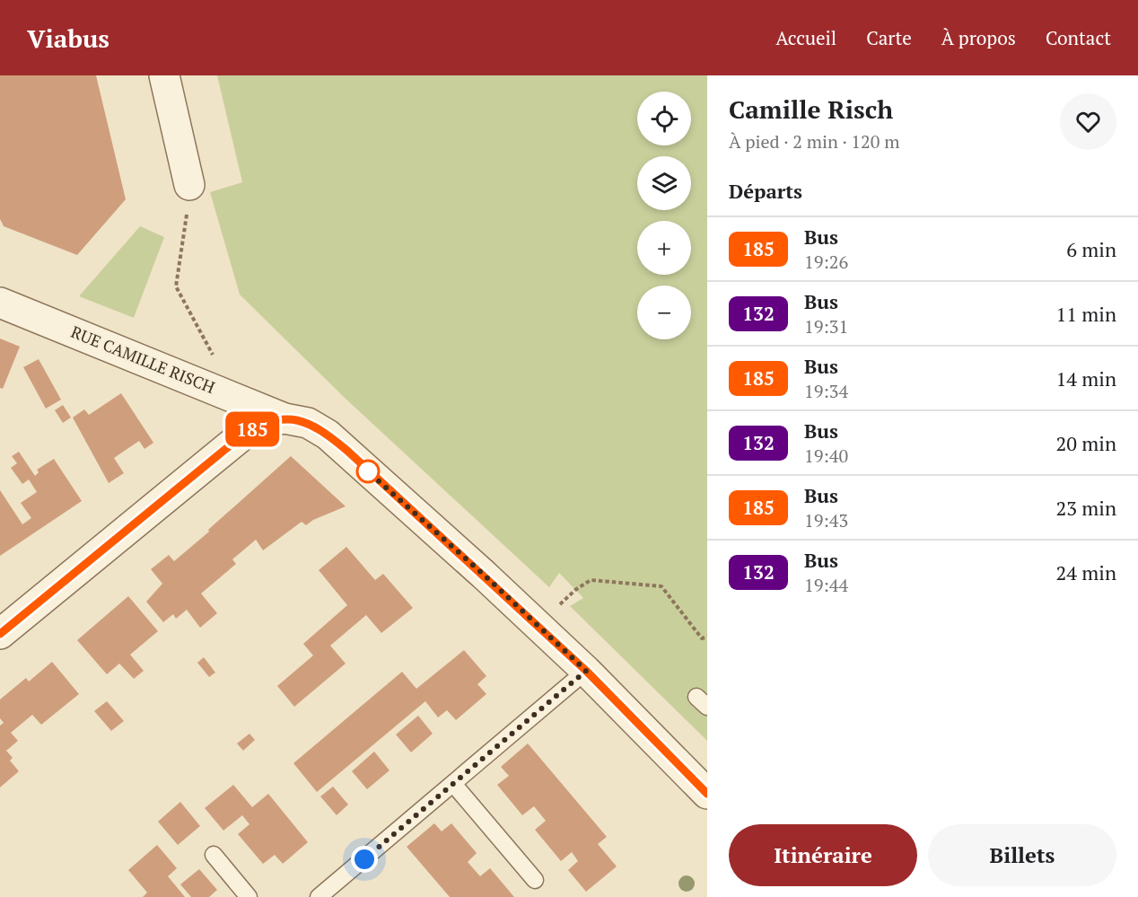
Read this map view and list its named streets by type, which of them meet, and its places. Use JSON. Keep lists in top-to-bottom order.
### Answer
{
  "streets": {
    "street": ["RUE CAMILLE RISCH"]
  },
  "lines": ["bus line 185"],
  "page": {
    "header": "Viabus",
    "nav": [
      "Accueil",
      "Carte",
      "À propos",
      "Contact"
    ],
    "on_map": "185",
    "heading": [
      ["Camille Risch", "À pied · 2 min · 120 m"],
      "Départs"
    ],
    "map_buttons": ["+", "−"],
    "list": [
      {
        "mark": "185",
        "name": "Bus",
        "note": "19:26",
        "value": "6 min"
      },
      {
        "mark": "132",
        "name": "Bus",
        "note": "19:31",
        "value": "11 min"
      },
      {
        "mark": "185",
        "name": "Bus",
        "note": "19:34",
        "value": "14 min"
      },
      {
        "mark": "132",
        "name": "Bus",
        "note": "19:40",
        "value": "20 min"
      },
      {
        "mark": "185",
        "name": "Bus",
        "note": "19:43",
        "value": "23 min"
      },
      {
        "mark": "132",
        "name": "Bus",
        "note": "19:44",
        "value": "24 min"
      }
    ],
    "buttons": ["Itinéraire", "Billets"]
  }
}
